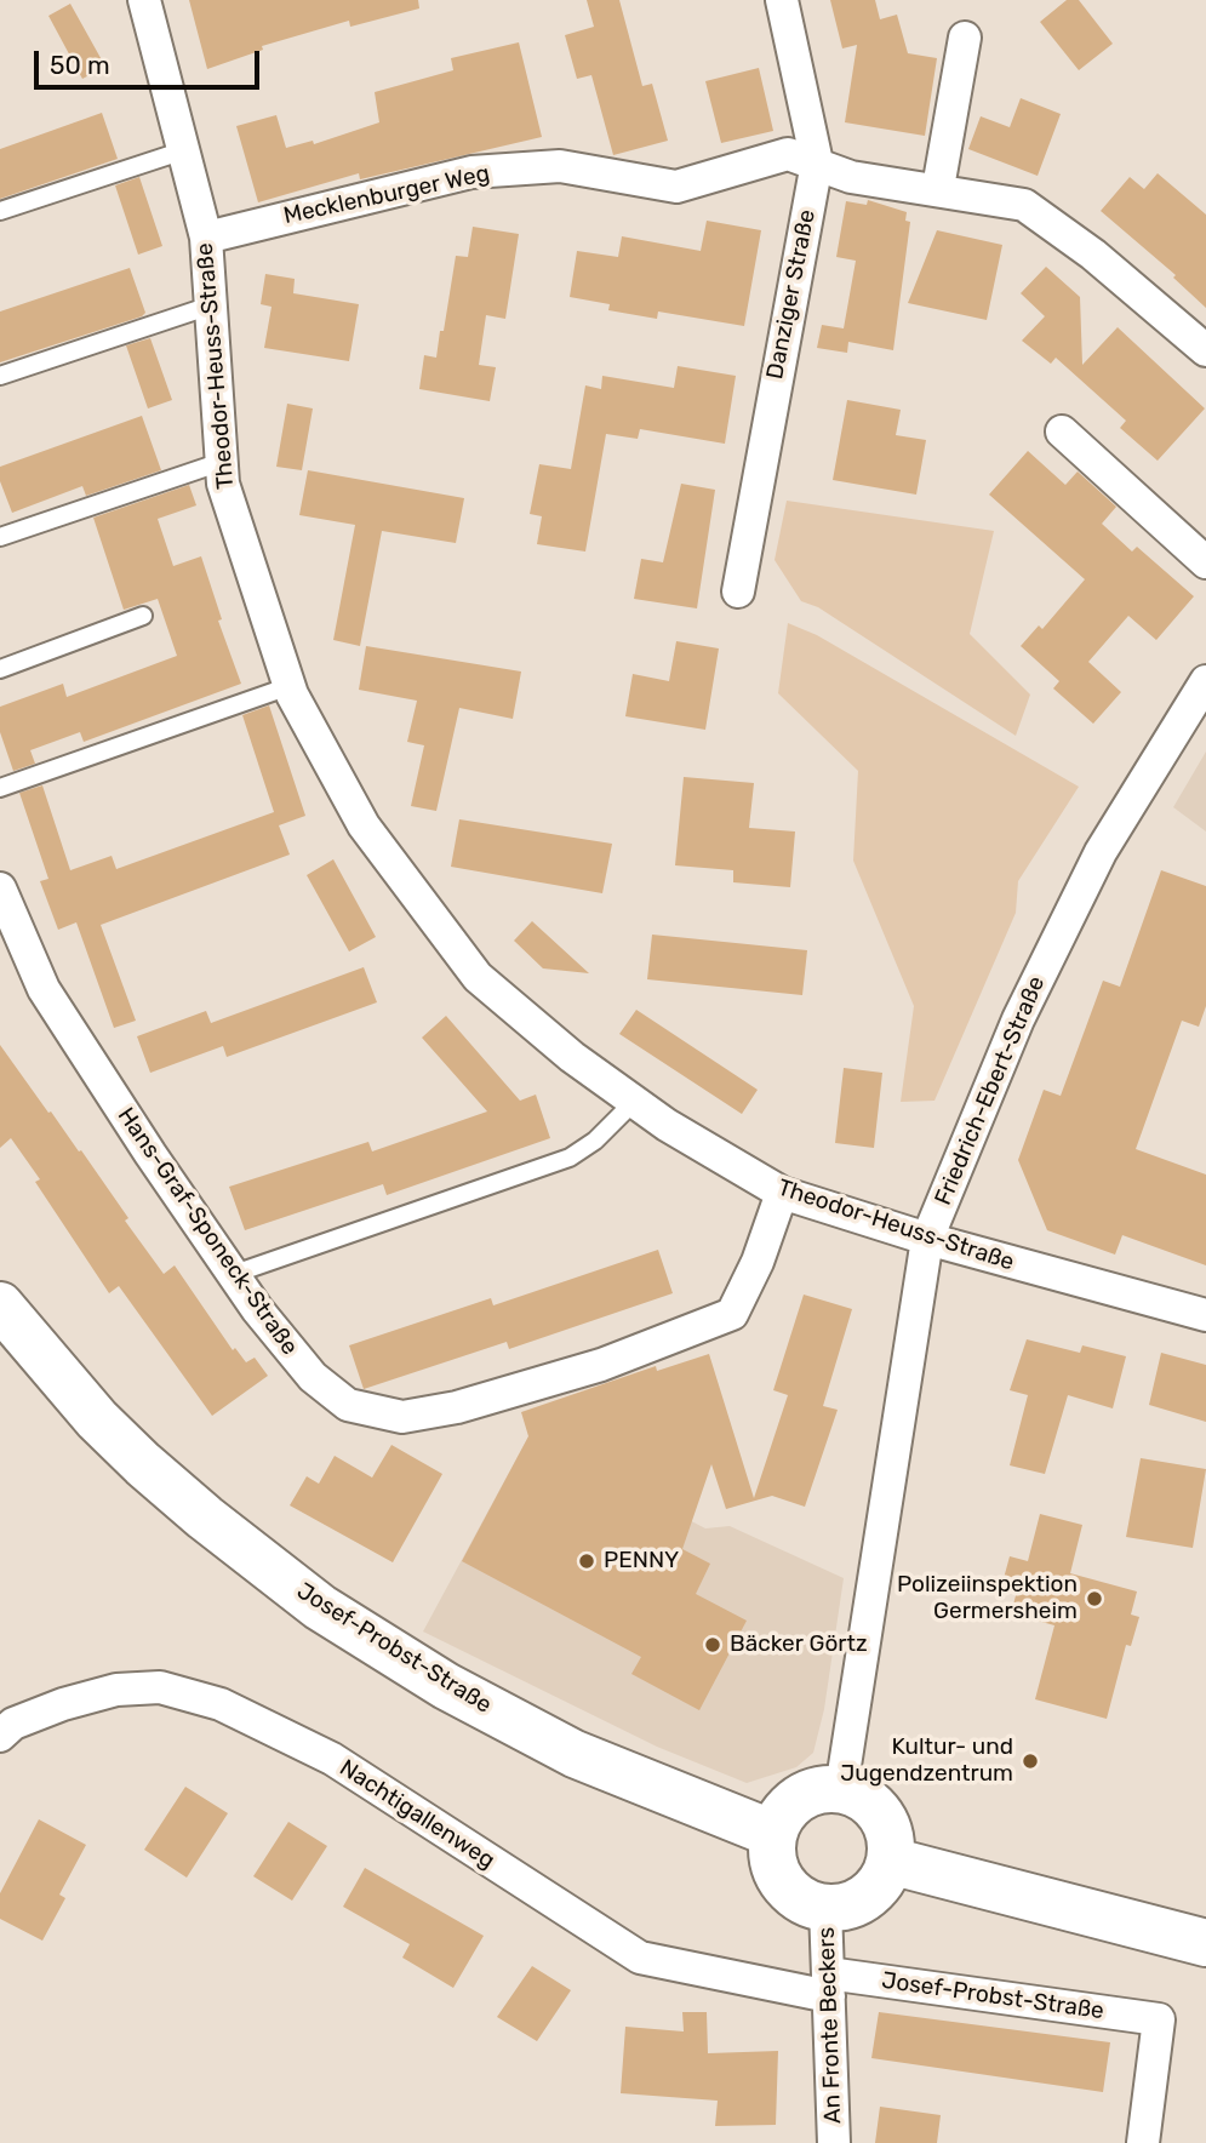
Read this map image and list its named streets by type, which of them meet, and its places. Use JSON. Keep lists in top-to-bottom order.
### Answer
{
  "streets": {
    "main road": ["Josef-Probst-Straße"],
    "street": [
      "Mecklenburger Weg",
      "Danziger Straße",
      "Theodor-Heuss-Straße",
      "Friedrich-Ebert-Straße",
      "Hans-Graf-Sponeck-Straße",
      "Nachtigallenweg",
      "An Fronte Beckers"
    ]
  },
  "crossings": [
    ["Mecklenburger Weg", "Danziger Straße"],
    ["Mecklenburger Weg", "Theodor-Heuss-Straße"],
    ["Theodor-Heuss-Straße", "Friedrich-Ebert-Straße"],
    ["Theodor-Heuss-Straße", "Hans-Graf-Sponeck-Straße"],
    ["Friedrich-Ebert-Straße", "Josef-Probst-Straße"],
    ["Friedrich-Ebert-Straße", "An Fronte Beckers"],
    ["Josef-Probst-Straße", "Nachtigallenweg"],
    ["Josef-Probst-Straße", "An Fronte Beckers"],
    ["Nachtigallenweg", "An Fronte Beckers"]
  ],
  "places": [
    "PENNY",
    "Polizeiinspektion Germersheim",
    "Bäcker Görtz",
    "Kultur- und Jugendzentrum"
  ],
  "scale_bar": "50 m"
}
